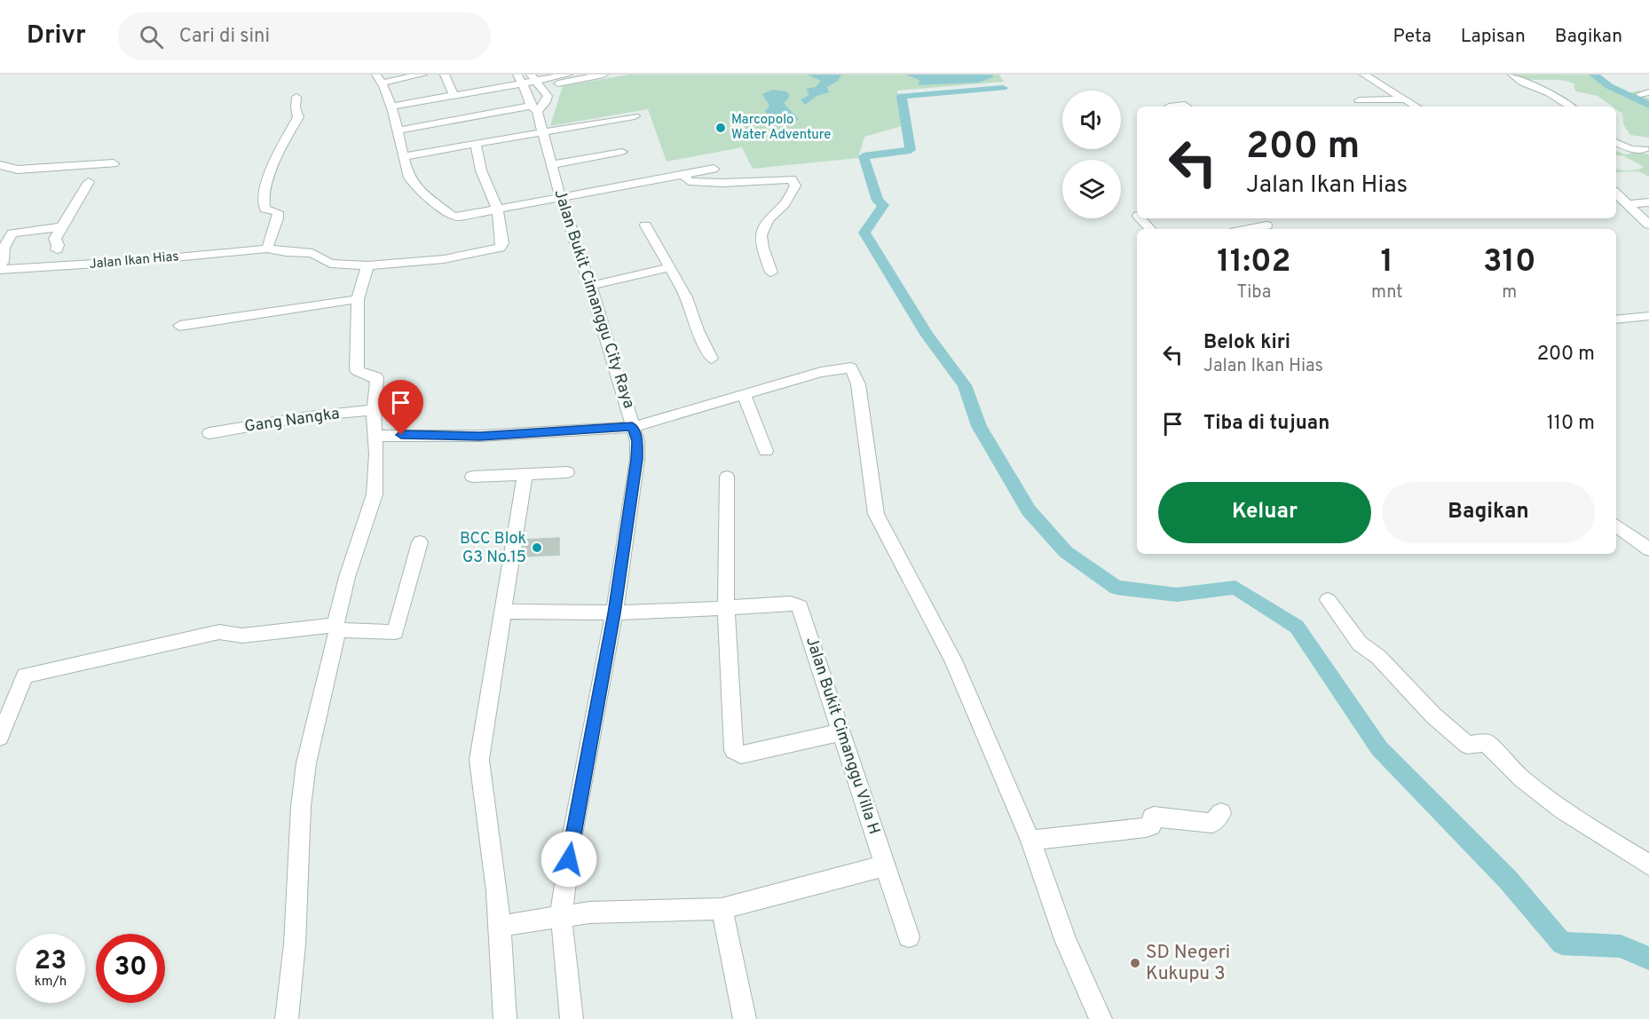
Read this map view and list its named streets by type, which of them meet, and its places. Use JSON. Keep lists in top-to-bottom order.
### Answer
{
  "streets": {
    "street": [
      "Jalan Ikan Hias",
      "Jalan Bukit Cimanggu City Raya",
      "Gang Nangka",
      "Jalan Bukit Cimanggu Villa H"
    ]
  },
  "places": ["Marcopolo Water Adventure", "BCC Blok G3 No.15", "SD Negeri Kukupu 3"],
  "page": {
    "header": "Drivr",
    "search": "Cari di sini",
    "nav": ["Peta", "Lapisan", "Bagikan"],
    "turn": ["200 m", "Jalan Ikan Hias"],
    "eta": [
      "11:02",
      "Tiba",
      "1",
      "mnt",
      "310",
      "m"
    ],
    "list": [
      {
        "name": "Belok kiri",
        "note": "Jalan Ikan Hias",
        "value": "200 m"
      },
      {
        "name": "Tiba di tujuan",
        "value": "110 m"
      }
    ],
    "buttons": ["Keluar", "Bagikan"],
    "speed": "23 km/h",
    "limit": "30"
  }
}
